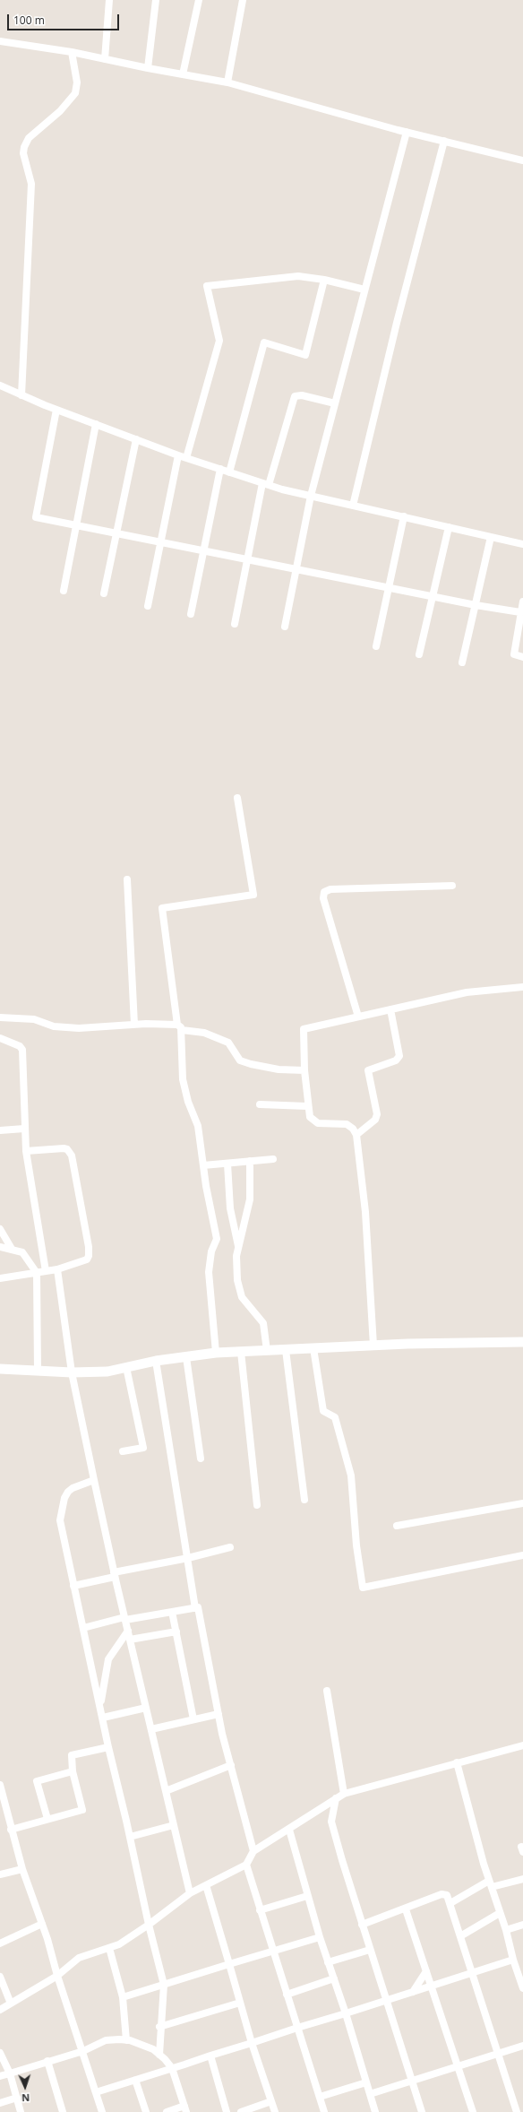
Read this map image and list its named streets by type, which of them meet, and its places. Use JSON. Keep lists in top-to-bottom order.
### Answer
{
  "scale_bar": "100 m",
  "north": "bottom"
}
